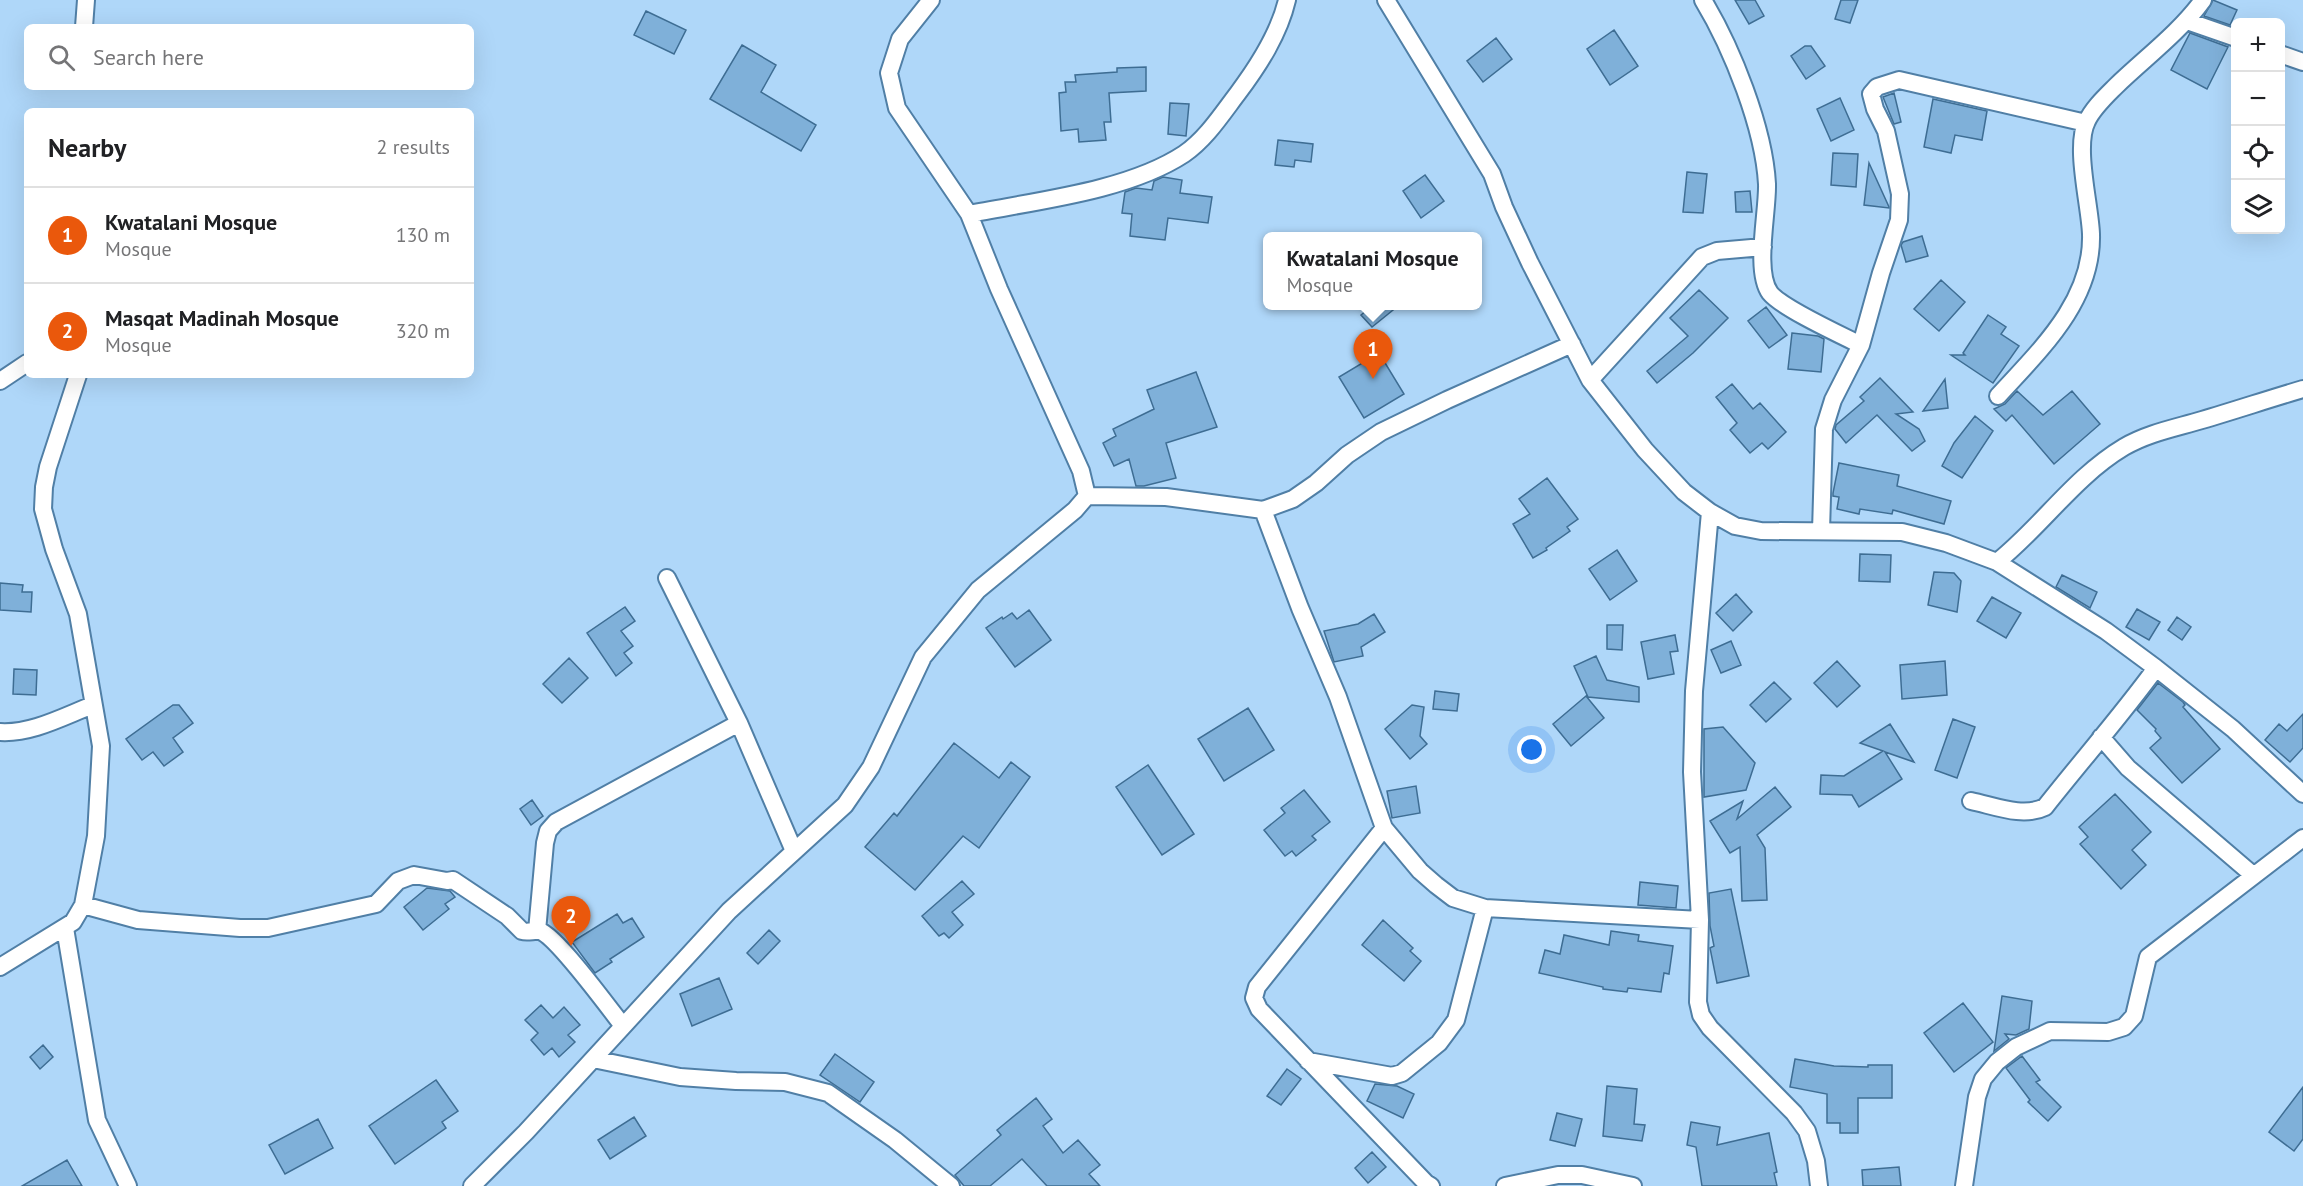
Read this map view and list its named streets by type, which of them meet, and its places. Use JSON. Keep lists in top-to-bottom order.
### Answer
{
  "page": {
    "map_buttons": ["+", "−"],
    "search": "Search here",
    "heading": ["Nearby", "2 results"],
    "list": [
      {
        "mark": "1",
        "name": "Kwatalani Mosque",
        "note": "Mosque",
        "value": "130 m"
      },
      {
        "mark": "2",
        "name": "Masqat Madinah Mosque",
        "note": "Mosque",
        "value": "320 m"
      }
    ],
    "popup": ["Kwatalani Mosque", "Mosque"],
    "pins": ["1", "2"]
  }
}
